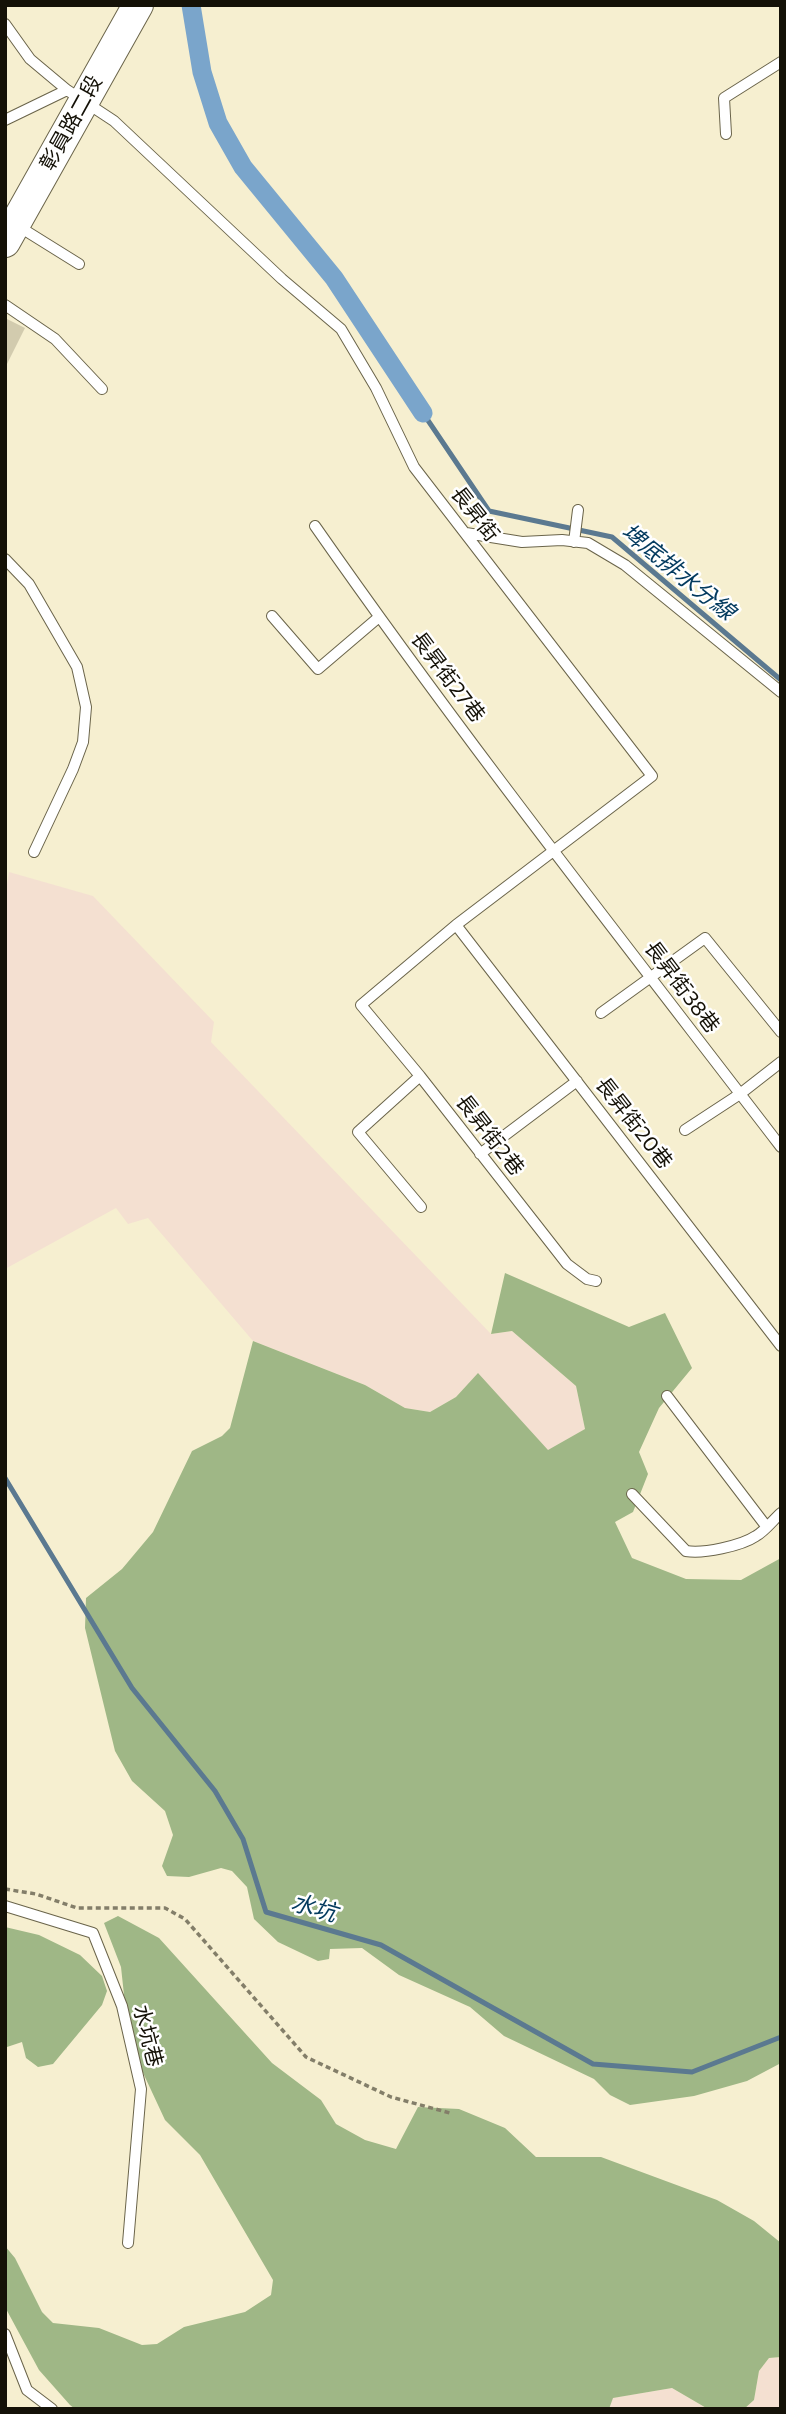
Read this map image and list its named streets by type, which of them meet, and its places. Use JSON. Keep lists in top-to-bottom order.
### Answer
{
  "streets": {
    "main road": ["彰員路二段"],
    "lane": [
      "長昇街",
      "長昇街27巷",
      "長昇街38巷",
      "長昇街20巷",
      "長昇街2巷",
      "水坑巷"
    ]
  },
  "crossings": [
    ["彰員路二段", "長昇街"],
    ["長昇街", "長昇街27巷"],
    ["長昇街", "長昇街38巷"],
    ["長昇街", "長昇街20巷"],
    ["長昇街", "長昇街2巷"],
    ["長昇街27巷", "長昇街38巷"]
  ],
  "water": ["埤底排水分線", "水坑"]
}
